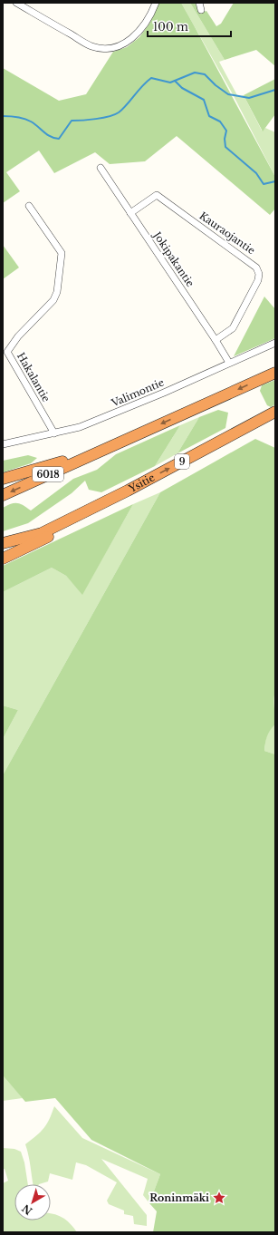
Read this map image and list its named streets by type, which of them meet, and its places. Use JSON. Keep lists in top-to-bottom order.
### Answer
{
  "streets": {
    "highway": ["9", "6018", "Ysitie"],
    "street": [
      "Kauraojantie",
      "Jokipakantie",
      "Hakalantie",
      "Valimontie"
    ]
  },
  "crossings": [
    ["Kauraojantie", "Jokipakantie"],
    ["Jokipakantie", "Valimontie"],
    ["Hakalantie", "Valimontie"]
  ],
  "places": {
    "place": ["Roninmäki"]
  },
  "scale_bar": "100 m",
  "north": "bottom left"
}
